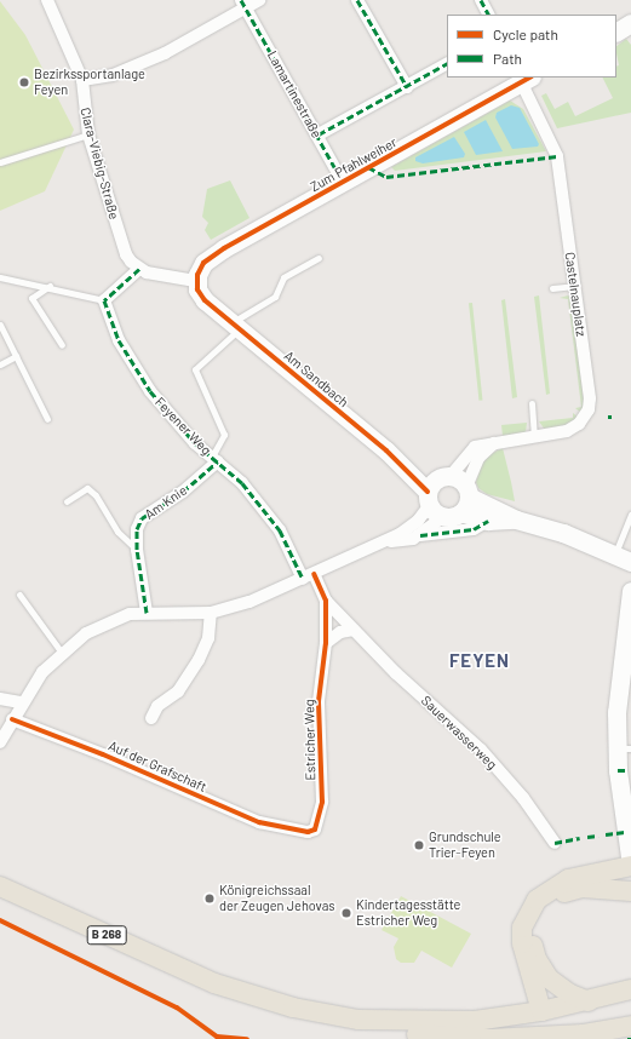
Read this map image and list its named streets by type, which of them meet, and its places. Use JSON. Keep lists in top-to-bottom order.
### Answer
{
  "streets": {
    "main road": ["B 268"],
    "street": [
      "Lamartinestraße",
      "Clara-Viebig-Straße",
      "Zum Pfahlweiher",
      "Castelnauplatz",
      "Am Sandbach",
      "Feyener Weg",
      "Am Knie",
      "Sauerwasserweg",
      "Estricher Weg",
      "Auf der Grafschaft"
    ]
  },
  "crossings": [
    ["Lamartinestraße", "Zum Pfahlweiher"],
    ["Zum Pfahlweiher", "Castelnauplatz"],
    ["Zum Pfahlweiher", "Am Sandbach"],
    ["Castelnauplatz", "Am Sandbach"],
    ["Feyener Weg", "Am Knie"],
    ["Feyener Weg", "Estricher Weg"],
    ["Sauerwasserweg", "Estricher Weg"],
    ["Estricher Weg", "Auf der Grafschaft"]
  ],
  "districts": ["FEYEN"],
  "places": [
    "Bezirkssportanlage Feyen",
    "Grundschule Trier-Feyen",
    "Königreichssaal der Zeugen Jehovas",
    "Kindertagesstätte Estricher Weg"
  ],
  "legend": ["Cycle path", "Path"]
}
